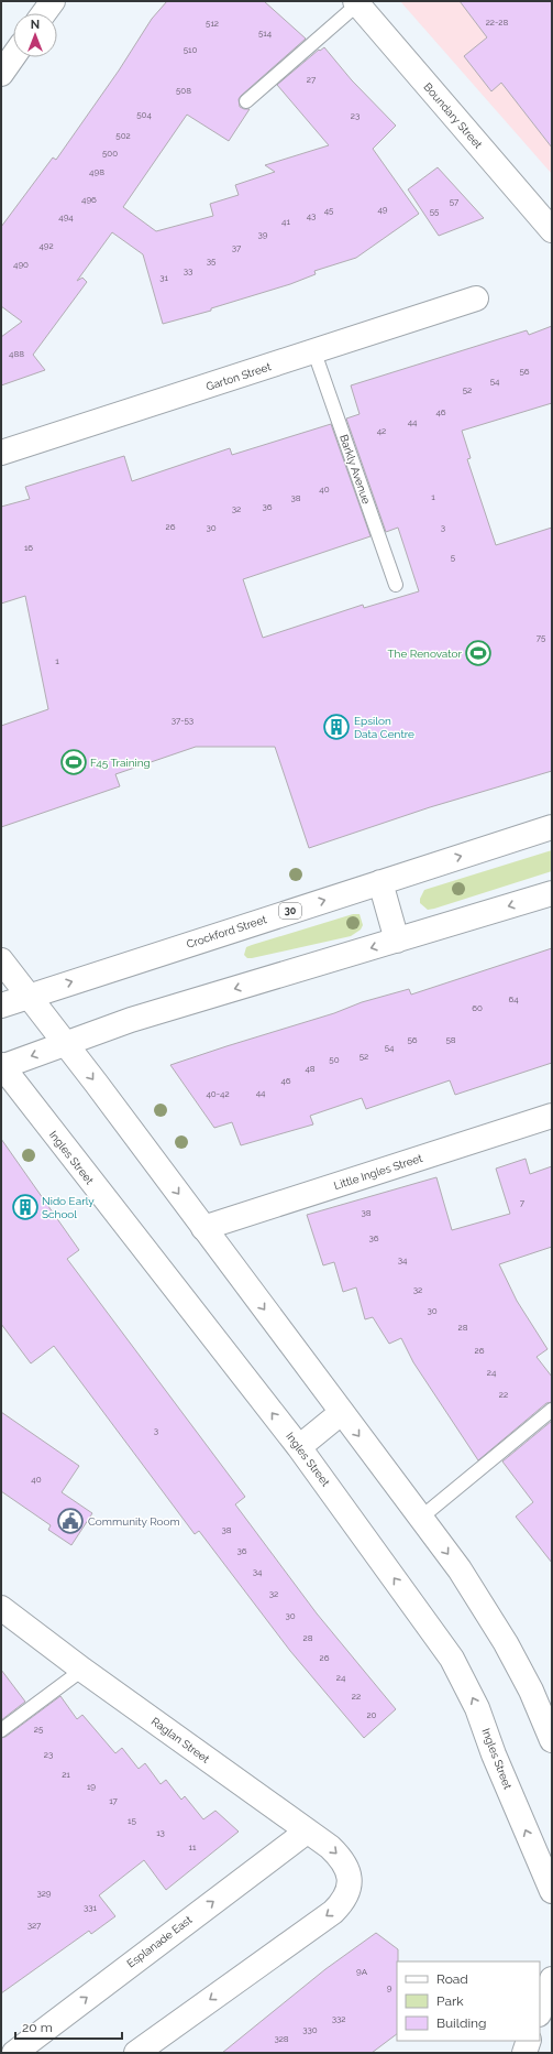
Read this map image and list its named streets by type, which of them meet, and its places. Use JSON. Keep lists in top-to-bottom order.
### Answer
{
  "streets": {
    "street": [
      "Boundary Street",
      "Garton Street",
      "30",
      "Crockford Street",
      "Ingles Street",
      "Little Ingles Street",
      "Raglan Street",
      "Esplanade East"
    ],
    "lane": ["Barkly Avenue"]
  },
  "crossings": [
    ["Garton Street", "Barkly Avenue"],
    ["Raglan Street", "Esplanade East"]
  ],
  "one_way": ["Raglan Street", "Esplanade East"],
  "places": {
    "sports": ["The Renovator", "F45 Training"],
    "building": ["Epsilon Data Centre", "Nido Early School"],
    "public building": ["Community Room"]
  },
  "house_numbers": [
    "22-28",
    "512",
    "514",
    "510",
    "27",
    "508",
    "504",
    "23",
    "502",
    "500",
    "498",
    "496",
    "57",
    "49",
    "45",
    "55",
    "43",
    "494",
    "41",
    "39",
    "492",
    "37",
    "35",
    "490",
    "33",
    "31",
    "488",
    "56",
    "54",
    "52",
    "46",
    "44",
    "42",
    "40",
    "1",
    "38",
    "36",
    "32",
    "26",
    "30",
    "3",
    "16",
    "5",
    "75",
    "1",
    "37-53",
    "64",
    "60",
    "56",
    "58",
    "54",
    "52",
    "50",
    "48",
    "46",
    "44",
    "40-42",
    "7",
    "38",
    "36",
    "34",
    "32",
    "30",
    "28",
    "26",
    "24",
    "22",
    "3",
    "40",
    "38",
    "36",
    "34",
    "32",
    "30",
    "28",
    "26",
    "24",
    "22",
    "20",
    "25",
    "23",
    "21",
    "19",
    "17",
    "15",
    "13",
    "11",
    "329",
    "331",
    "327",
    "9A",
    "9",
    "332",
    "330",
    "328"
  ],
  "legend": ["Road", "Park", "Building"],
  "scale_bar": "20 m",
  "north": "top"
}
